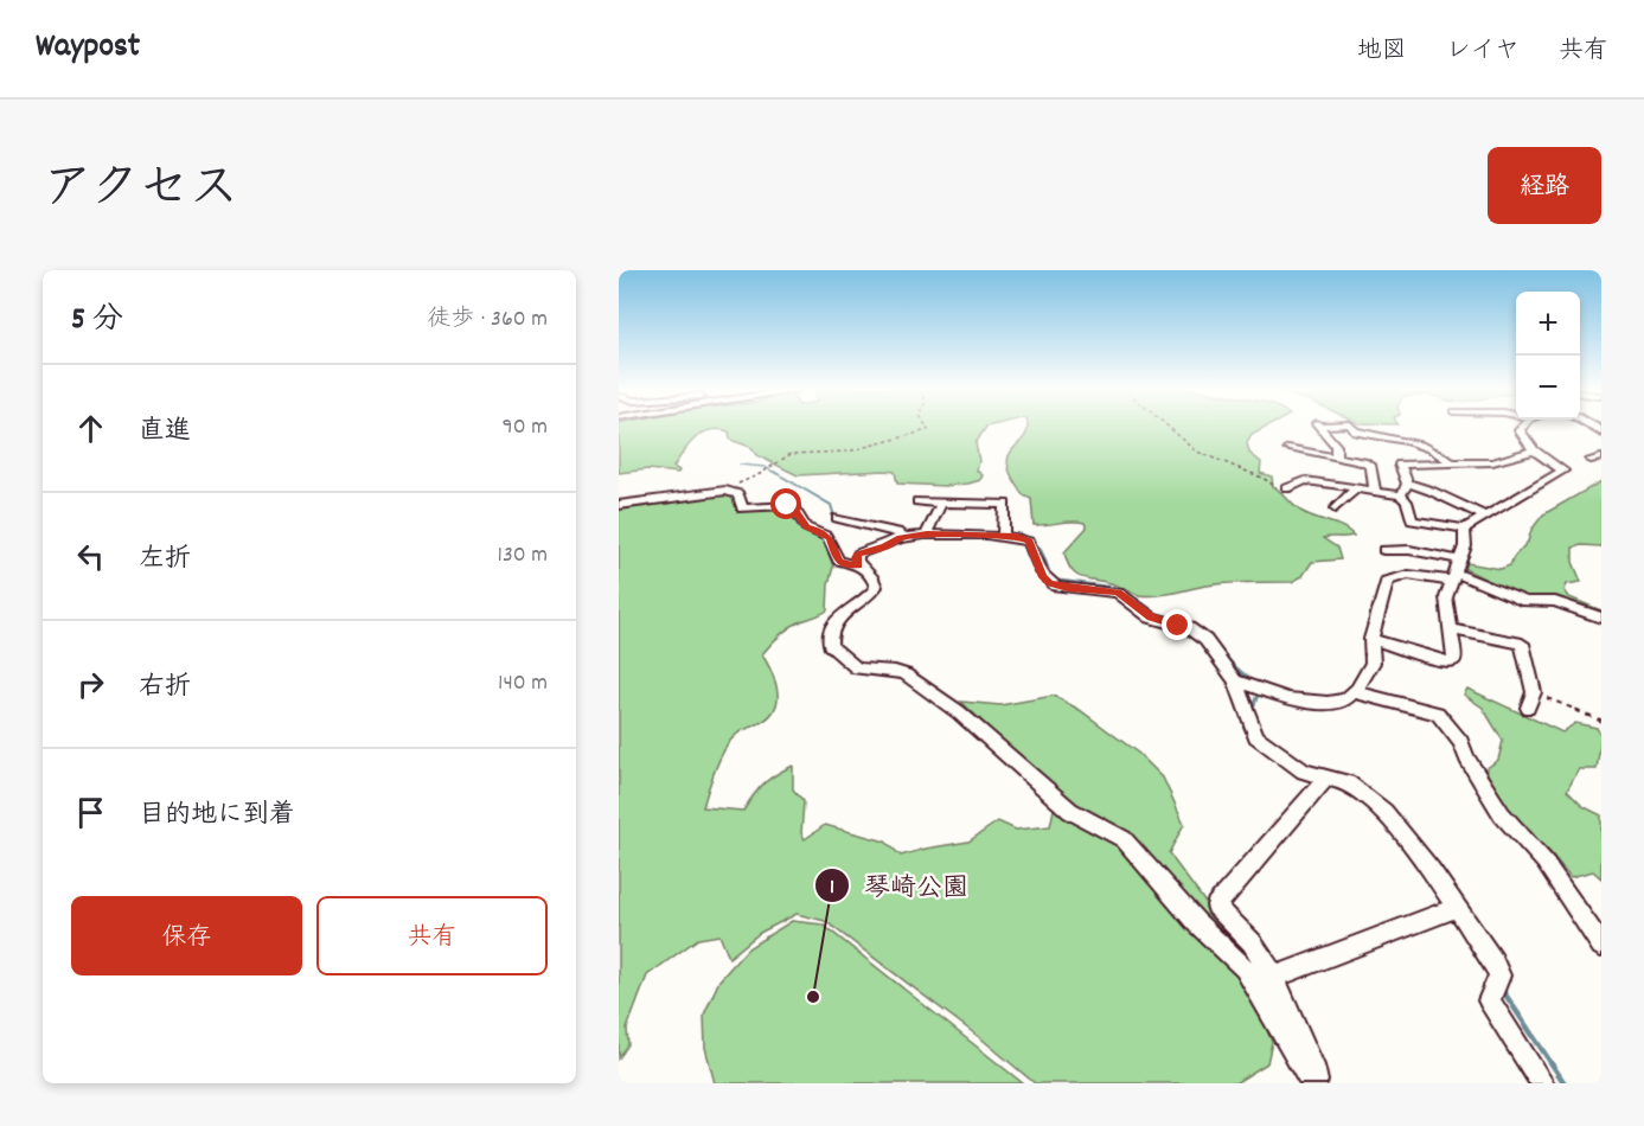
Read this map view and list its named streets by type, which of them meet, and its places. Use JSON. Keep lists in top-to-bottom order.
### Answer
{
  "places": ["琴崎公園"],
  "page": {
    "header": "Waypost",
    "nav": ["地図", "レイヤ", "共有"],
    "title": "アクセス",
    "buttons": [
      "経路",
      ["保存", "共有"]
    ],
    "heading": ["5 分", "徒歩 · 360 m"],
    "map_buttons": ["+", "−"],
    "list": [
      ["直進", "90 m"],
      ["左折", "130 m"],
      ["右折", "140 m"],
      "目的地に到着"
    ]
  }
}
